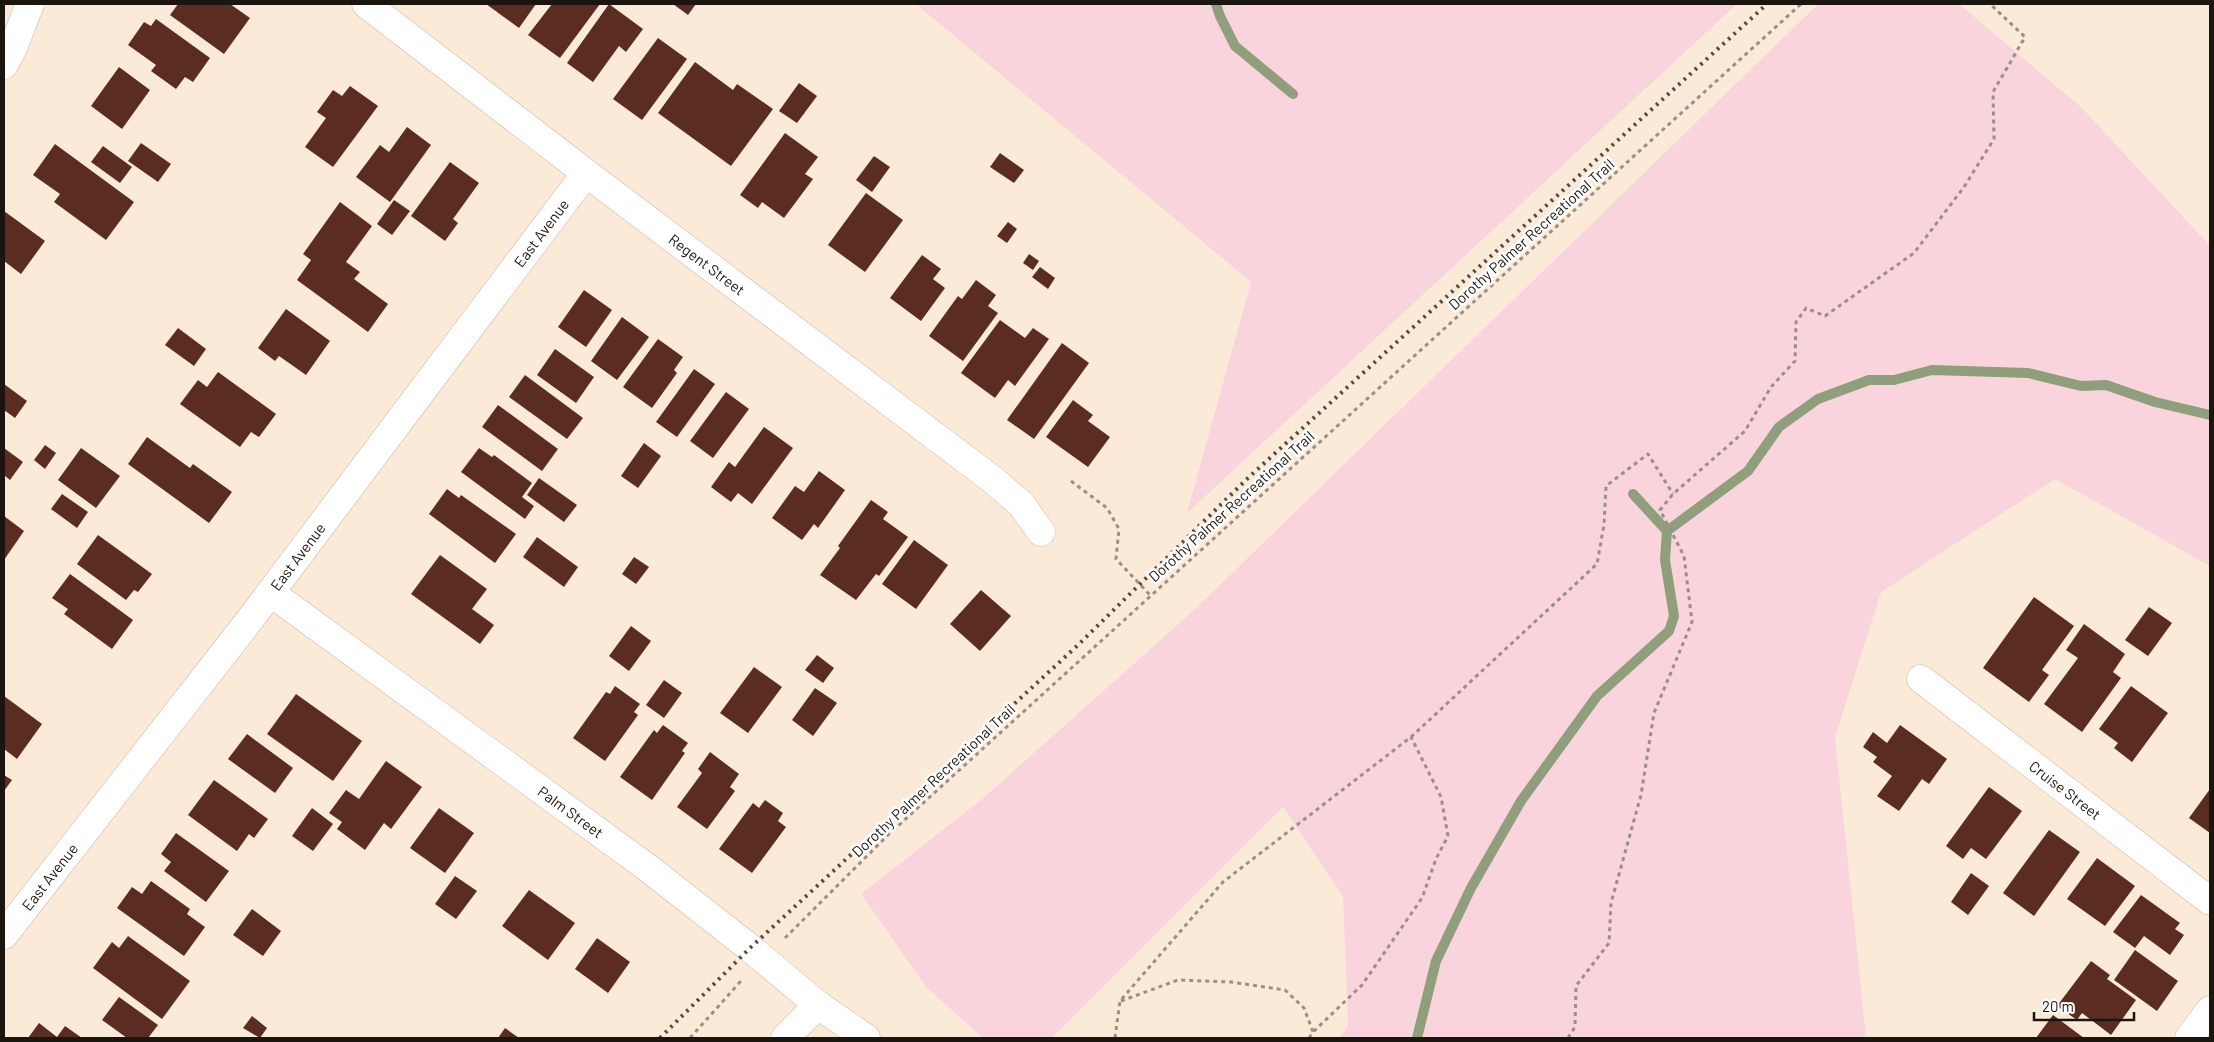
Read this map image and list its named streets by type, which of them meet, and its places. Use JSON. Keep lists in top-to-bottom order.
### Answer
{
  "streets": {
    "street": [
      "East Avenue",
      "Regent Street",
      "Cruise Street",
      "Palm Street"
    ],
    "path": ["Dorothy Palmer Recreational Trail"]
  },
  "crossings": [
    ["East Avenue", "Regent Street"],
    ["East Avenue", "Palm Street"],
    ["Dorothy Palmer Recreational Trail", "Palm Street"]
  ],
  "scale_bar": "20 m"
}
